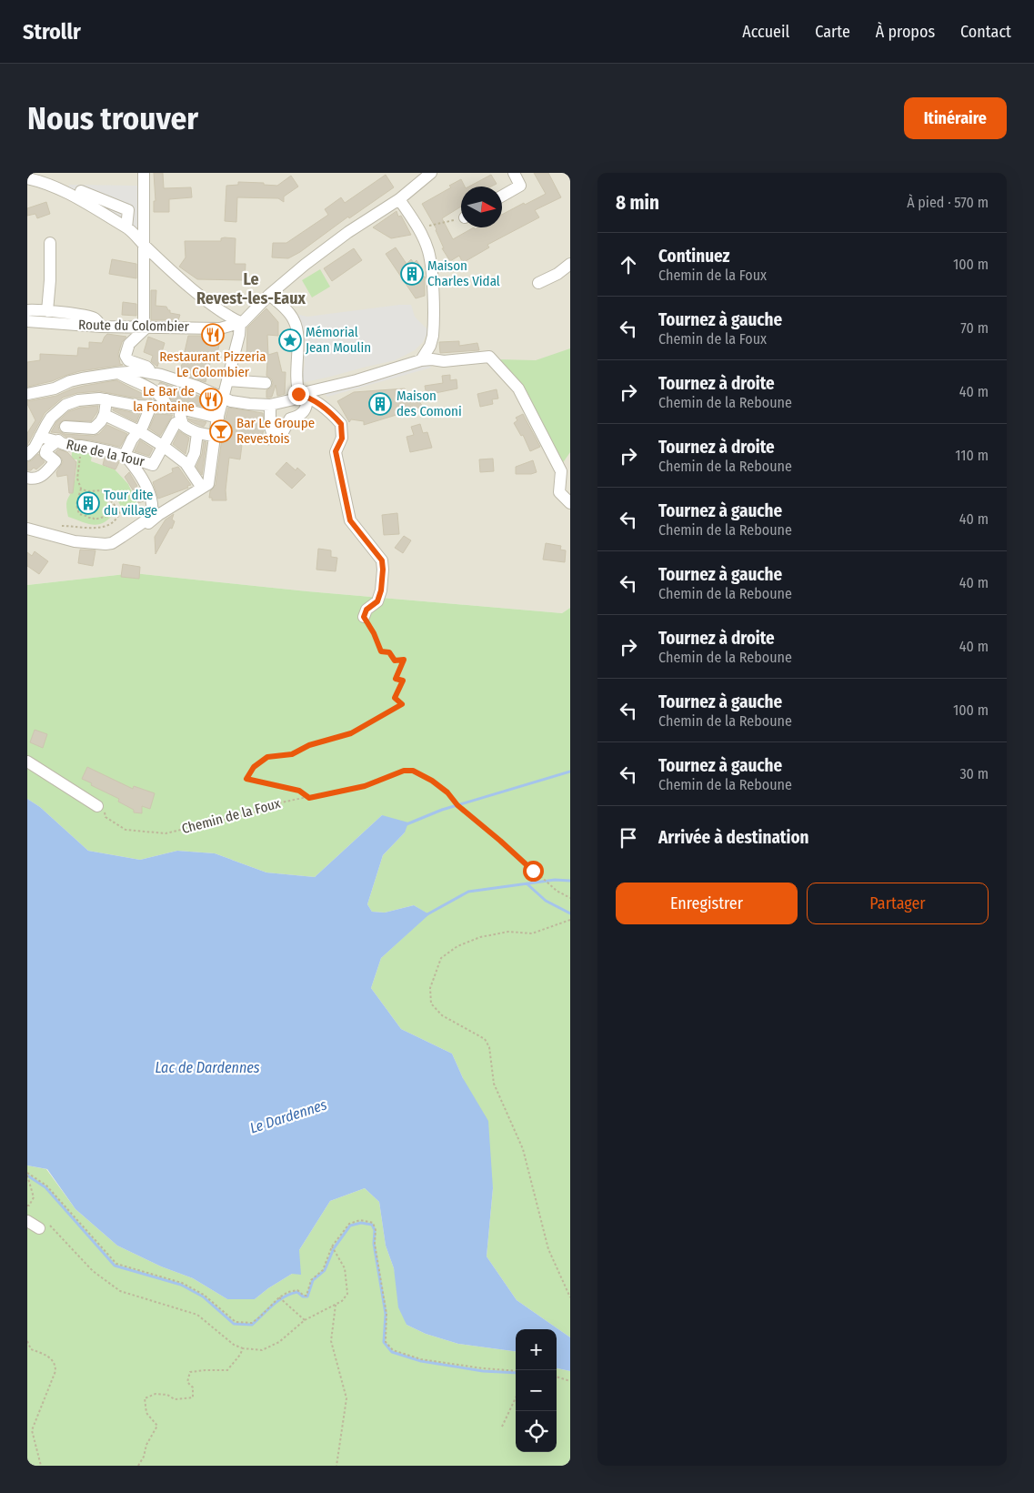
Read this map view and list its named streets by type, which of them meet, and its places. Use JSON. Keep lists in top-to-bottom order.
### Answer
{
  "streets": {
    "street": ["Route du Colombier", "Rue de la Tour"],
    "path": ["Chemin de la Foux"]
  },
  "districts": ["Le Revest-les-Eaux"],
  "water": ["Lac de Dardennes", "Le Dardennes"],
  "places": {
    "building": ["Maison Charles Vidal", "Maison des Comoni", "Tour dite du village"],
    "restaurant": ["Restaurant Pizzeria Le Colombier", "Le Bar de la Fontaine"],
    "place": ["Mémorial Jean Moulin"],
    "bar": ["Bar Le Groupe Revestois"]
  },
  "north": "right",
  "page": {
    "header": "Strollr",
    "nav": [
      "Accueil",
      "Carte",
      "À propos",
      "Contact"
    ],
    "buttons": [
      "Itinéraire",
      ["Enregistrer", "Partager"]
    ],
    "title": "Nous trouver",
    "heading": ["8 min", "À pied · 570 m"],
    "list": [
      ["Continuez", "Chemin de la Foux", "100 m"],
      ["Tournez à gauche", "Chemin de la Foux", "70 m"],
      ["Tournez à droite", "Chemin de la Reboune", "40 m"],
      ["Tournez à droite", "Chemin de la Reboune", "110 m"],
      ["Tournez à gauche", "Chemin de la Reboune", "40 m"],
      ["Tournez à gauche", "Chemin de la Reboune", "40 m"],
      ["Tournez à droite", "Chemin de la Reboune", "40 m"],
      ["Tournez à gauche", "Chemin de la Reboune", "100 m"],
      ["Tournez à gauche", "Chemin de la Reboune", "30 m"],
      "Arrivée à destination"
    ],
    "map_buttons": ["+", "−"]
  }
}
